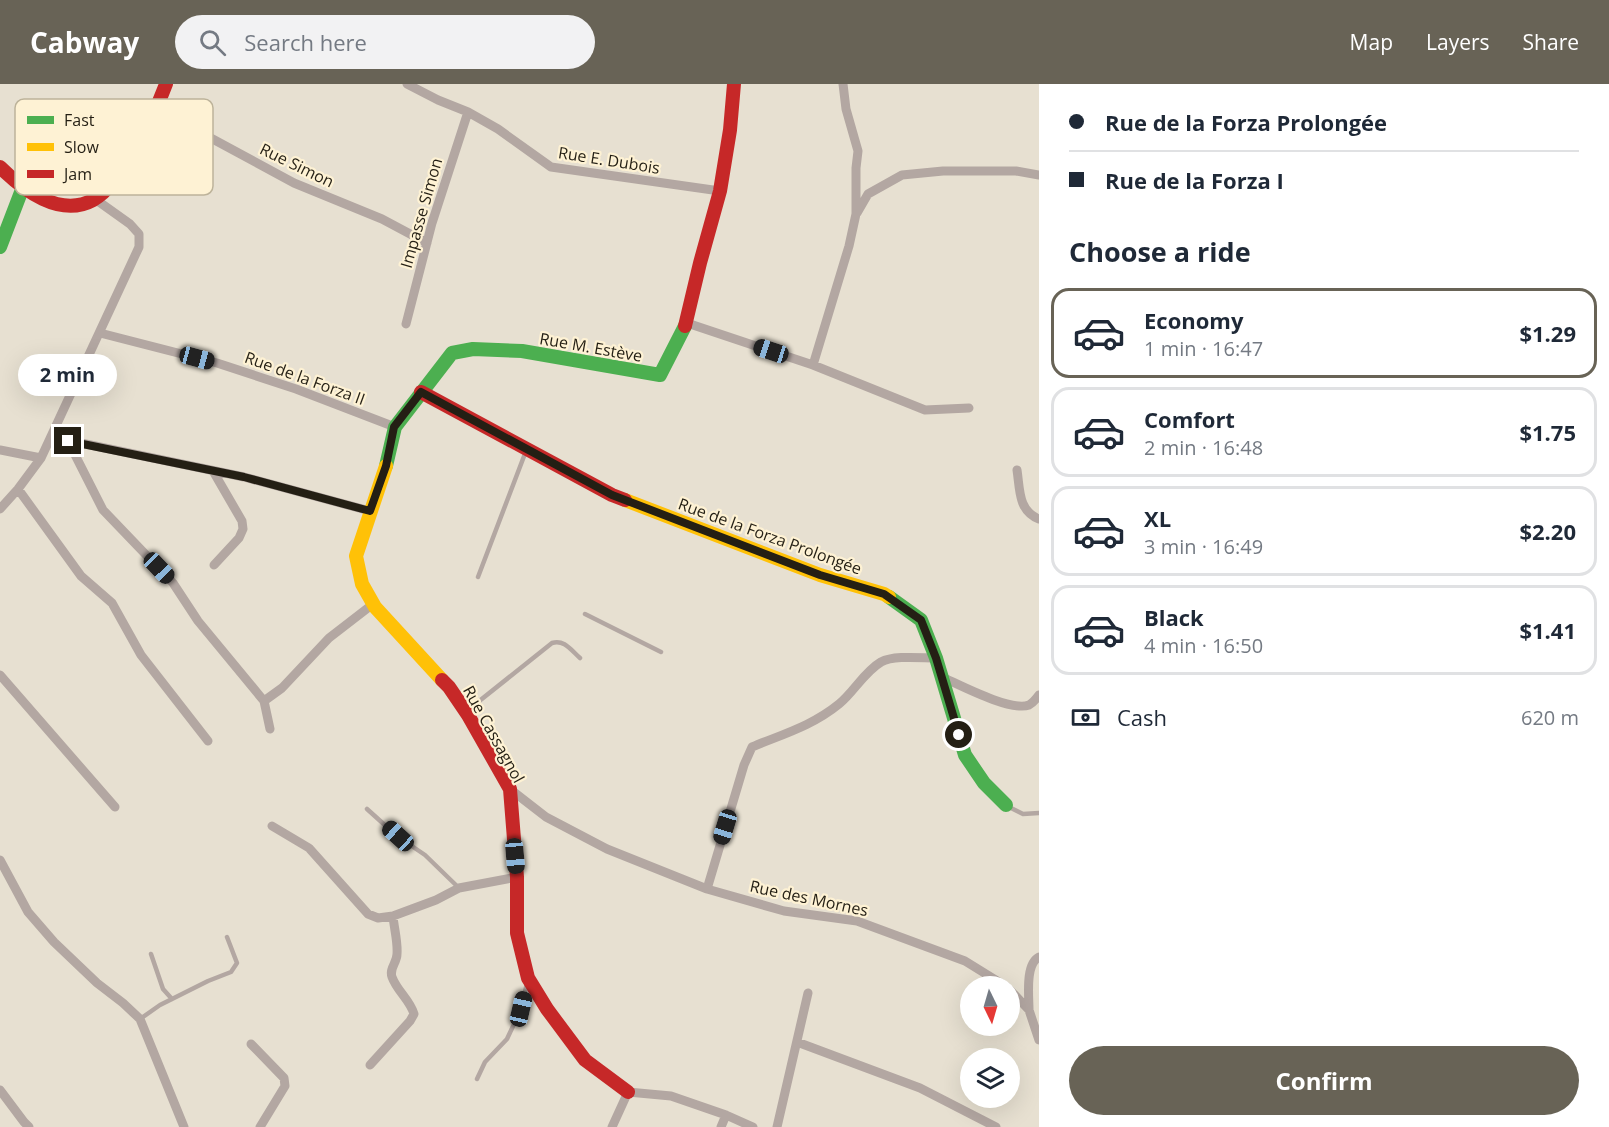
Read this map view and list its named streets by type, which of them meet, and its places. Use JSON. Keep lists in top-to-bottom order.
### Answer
{
  "streets": {
    "street": [
      "Rue E. Dubois",
      "Rue Simon",
      "Impasse Simon",
      "Rue M. Estève",
      "Rue de la Forza II",
      "Rue de la Forza Prolongée",
      "Rue Cassagnol",
      "Rue des Mornes"
    ]
  },
  "crossings": [
    ["Rue E. Dubois", "Impasse Simon"],
    ["Rue E. Dubois", "Rue M. Estève"],
    ["Rue Simon", "Impasse Simon"],
    ["Rue M. Estève", "Rue de la Forza II"],
    ["Rue M. Estève", "Rue de la Forza Prolongée"],
    ["Rue M. Estève", "Rue Cassagnol"],
    ["Rue de la Forza II", "Rue Cassagnol"],
    ["Rue Cassagnol", "Rue des Mornes"]
  ],
  "legend": ["Fast", "Slow", "Jam"],
  "north": "bottom",
  "page": {
    "header": "Cabway",
    "search": "Search here",
    "nav": ["Map", "Layers", "Share"],
    "banner": ["Rue de la Forza Prolongée", "Rue de la Forza I"],
    "heading": "Choose a ride",
    "list": [
      {
        "name": "Economy",
        "note": "1 min · 16:47",
        "value": "$1.29"
      },
      {
        "name": "Comfort",
        "note": "2 min · 16:48",
        "value": "$1.75"
      },
      {
        "name": "XL",
        "note": "3 min · 16:49",
        "value": "$2.20"
      },
      {
        "name": "Black",
        "note": "4 min · 16:50",
        "value": "$1.41"
      }
    ],
    "bubble": "2 min",
    "pay": ["Cash", "620 m"],
    "buttons": "Confirm"
  }
}
